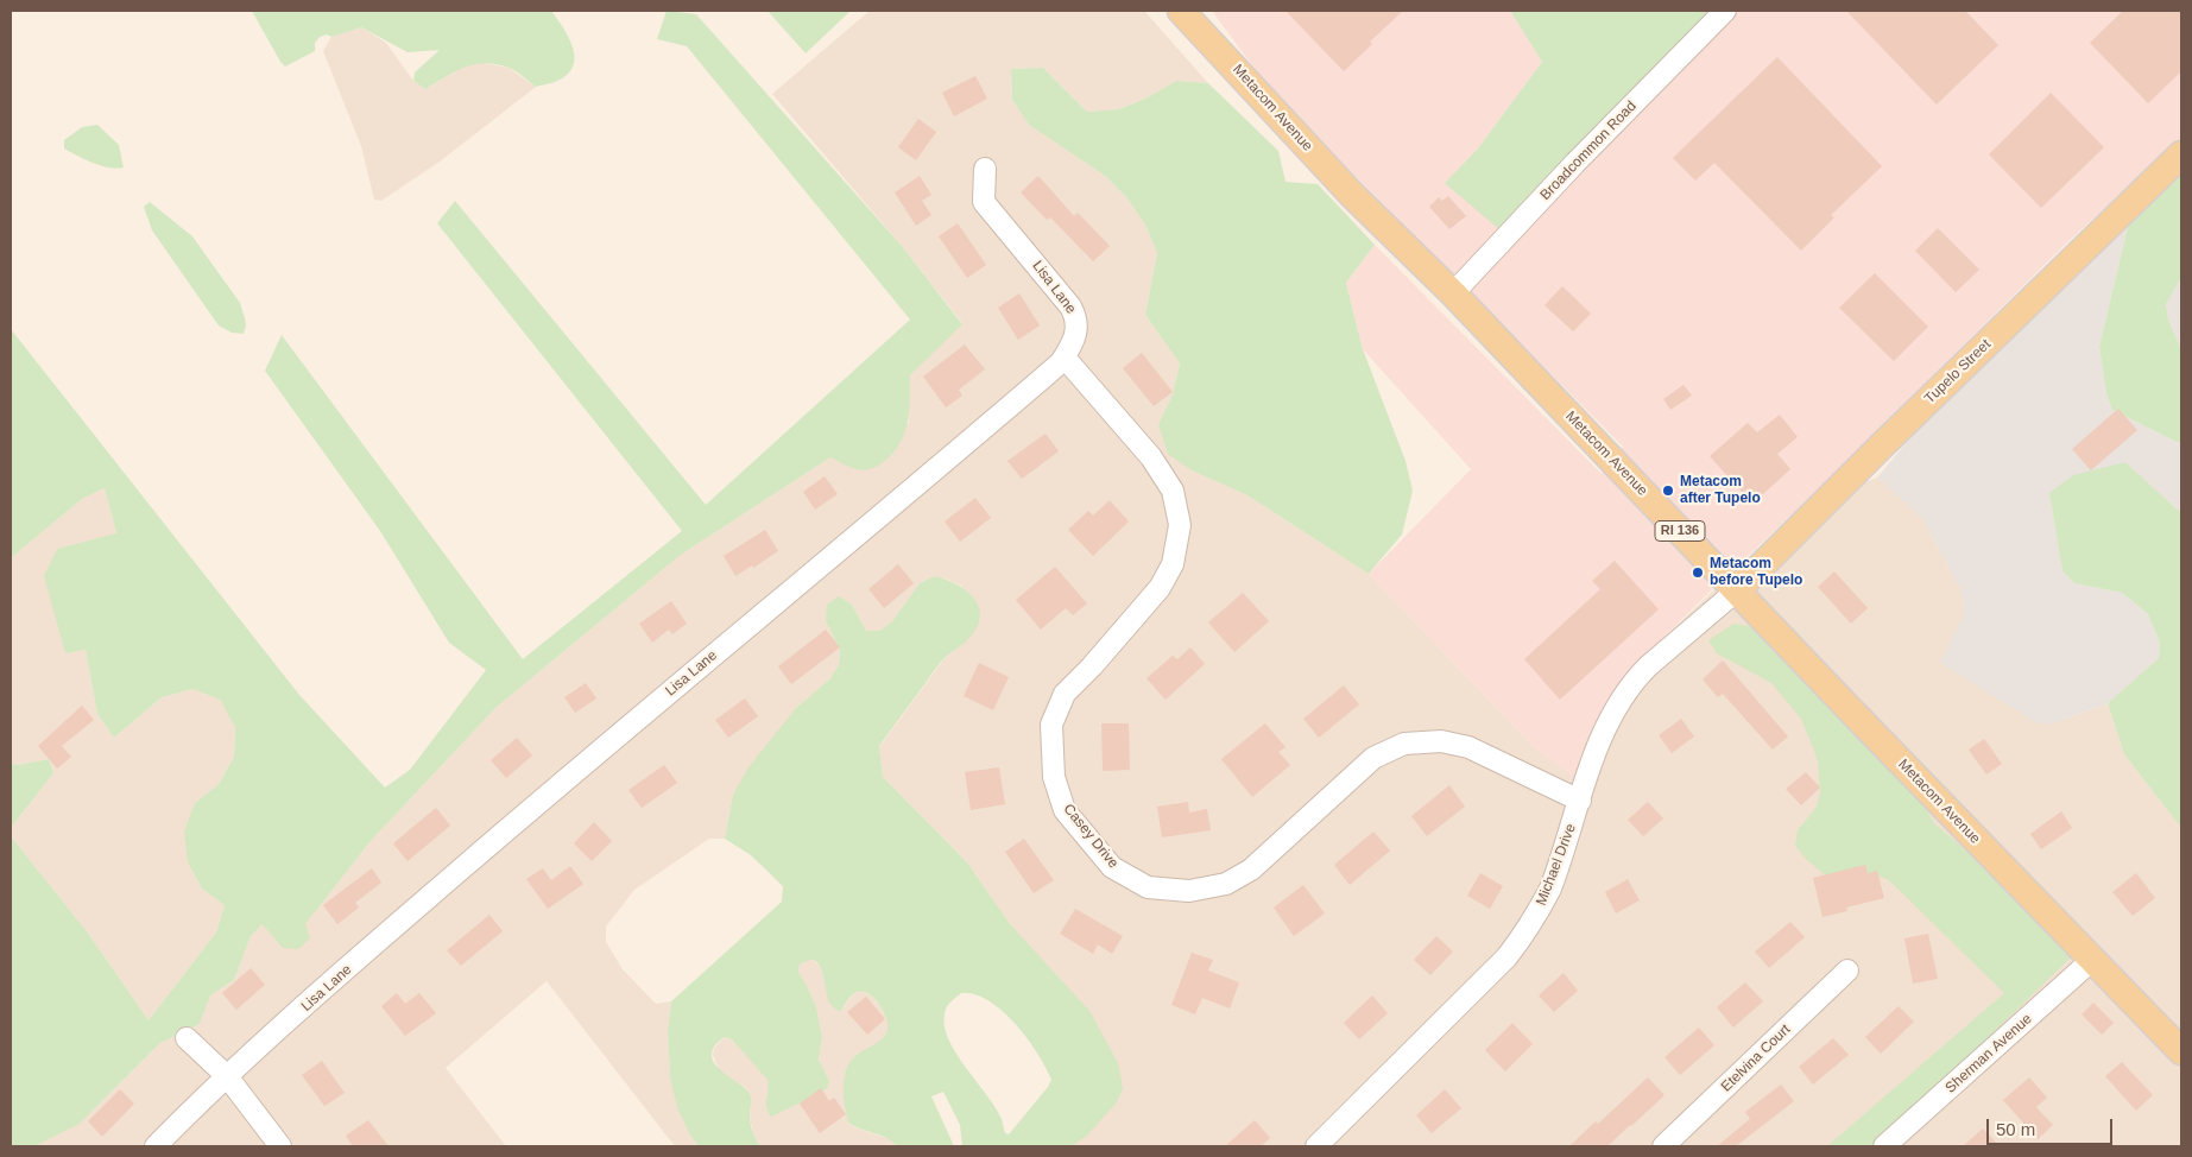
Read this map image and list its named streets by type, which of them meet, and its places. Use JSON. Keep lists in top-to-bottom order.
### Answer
{
  "streets": {
    "main road": ["Metacom Avenue", "Tupelo Street", "RI 136"],
    "street": [
      "Broadcommon Road",
      "Lisa Lane",
      "Casey Drive",
      "Michael Drive",
      "Sherman Avenue",
      "Etelvina Court"
    ]
  },
  "crossings": [
    ["Metacom Avenue", "Broadcommon Road"],
    ["Metacom Avenue", "Tupelo Street"],
    ["Metacom Avenue", "Michael Drive"],
    ["Metacom Avenue", "Sherman Avenue"],
    ["Lisa Lane", "Casey Drive"],
    ["Tupelo Street", "Michael Drive"],
    ["Casey Drive", "Michael Drive"]
  ],
  "places": ["Metacom after Tupelo", "Metacom before Tupelo"],
  "scale_bar": "50 m"
}
